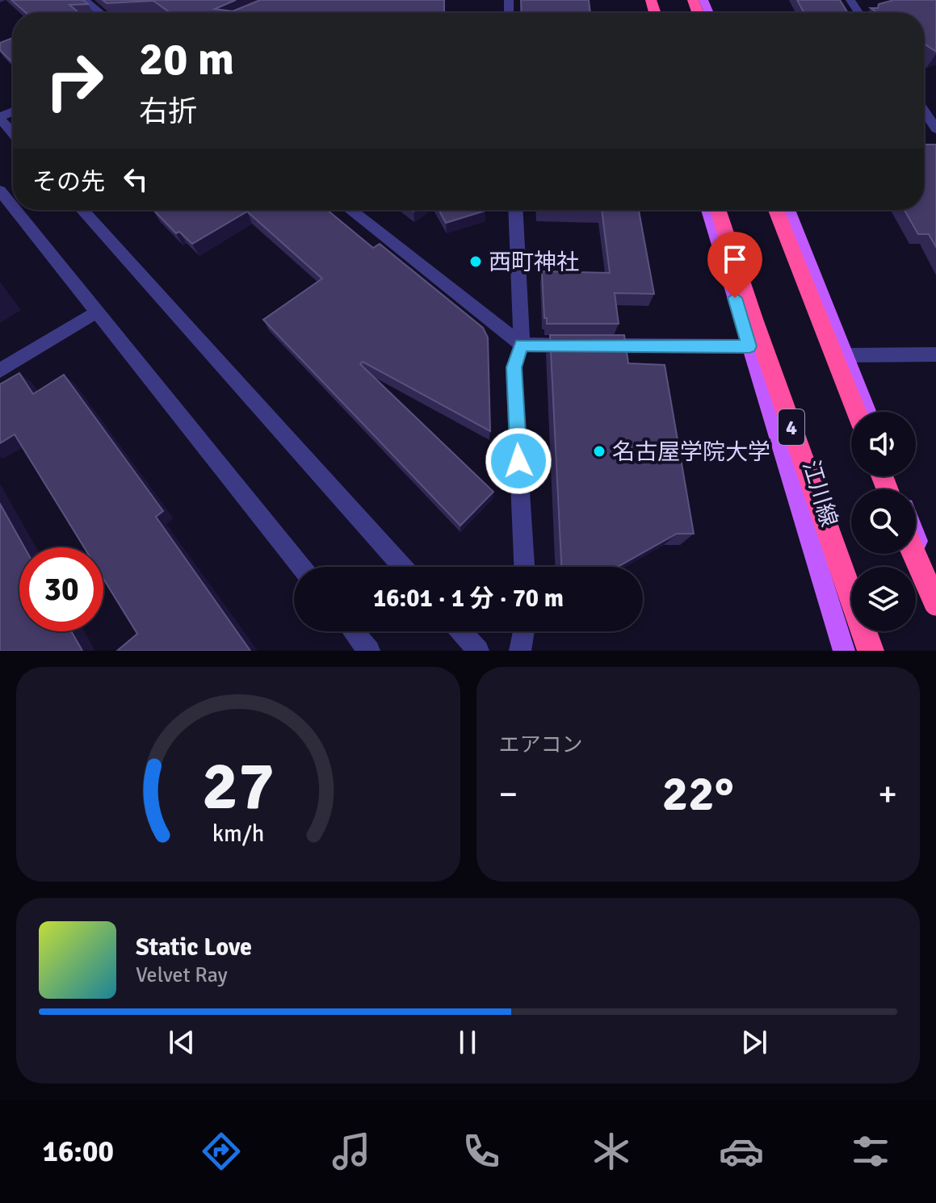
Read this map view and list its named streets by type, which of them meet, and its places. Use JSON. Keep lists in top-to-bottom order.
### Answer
{
  "streets": {
    "highway": ["4"],
    "main road": ["江川線"]
  },
  "places": ["西町神社", "名古屋学院大学"],
  "page": {
    "turn": ["20 m", "右折"],
    "then": "その先",
    "limit": "30",
    "trip": "16:01 · 1 分 · 70 m",
    "tile": "エアコン",
    "heat": ["−", "22°", "+"],
    "song": ["Static Love", "Velvet Ray"],
    "tabs": "16:00",
    "gauge": ["27", "km/h"]
  }
}
